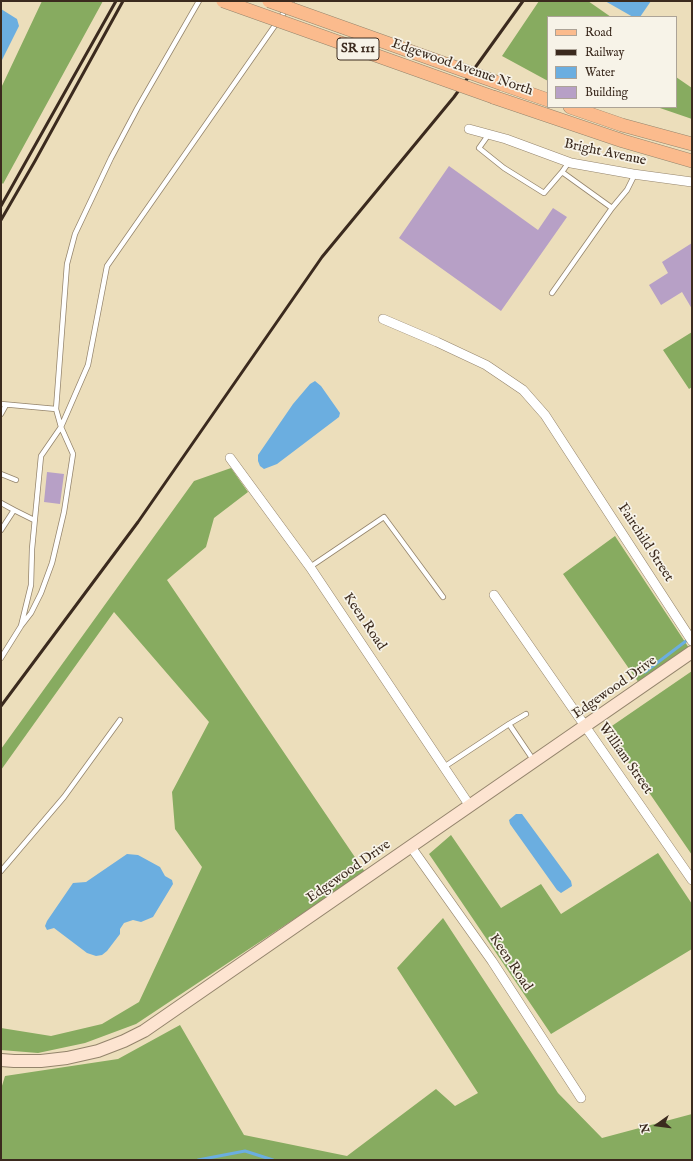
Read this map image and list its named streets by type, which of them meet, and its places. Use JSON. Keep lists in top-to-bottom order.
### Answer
{
  "streets": {
    "main road": ["SR 111", "Edgewood Avenue North"],
    "street": [
      "Bright Avenue",
      "Fairchild Street",
      "Keen Road",
      "Edgewood Drive",
      "William Street"
    ]
  },
  "crossings": [
    ["Keen Road", "Edgewood Drive"],
    ["Edgewood Drive", "William Street"]
  ],
  "legend": [
    "Road",
    "Railway",
    "Water",
    "Building"
  ],
  "north": "left"
}
